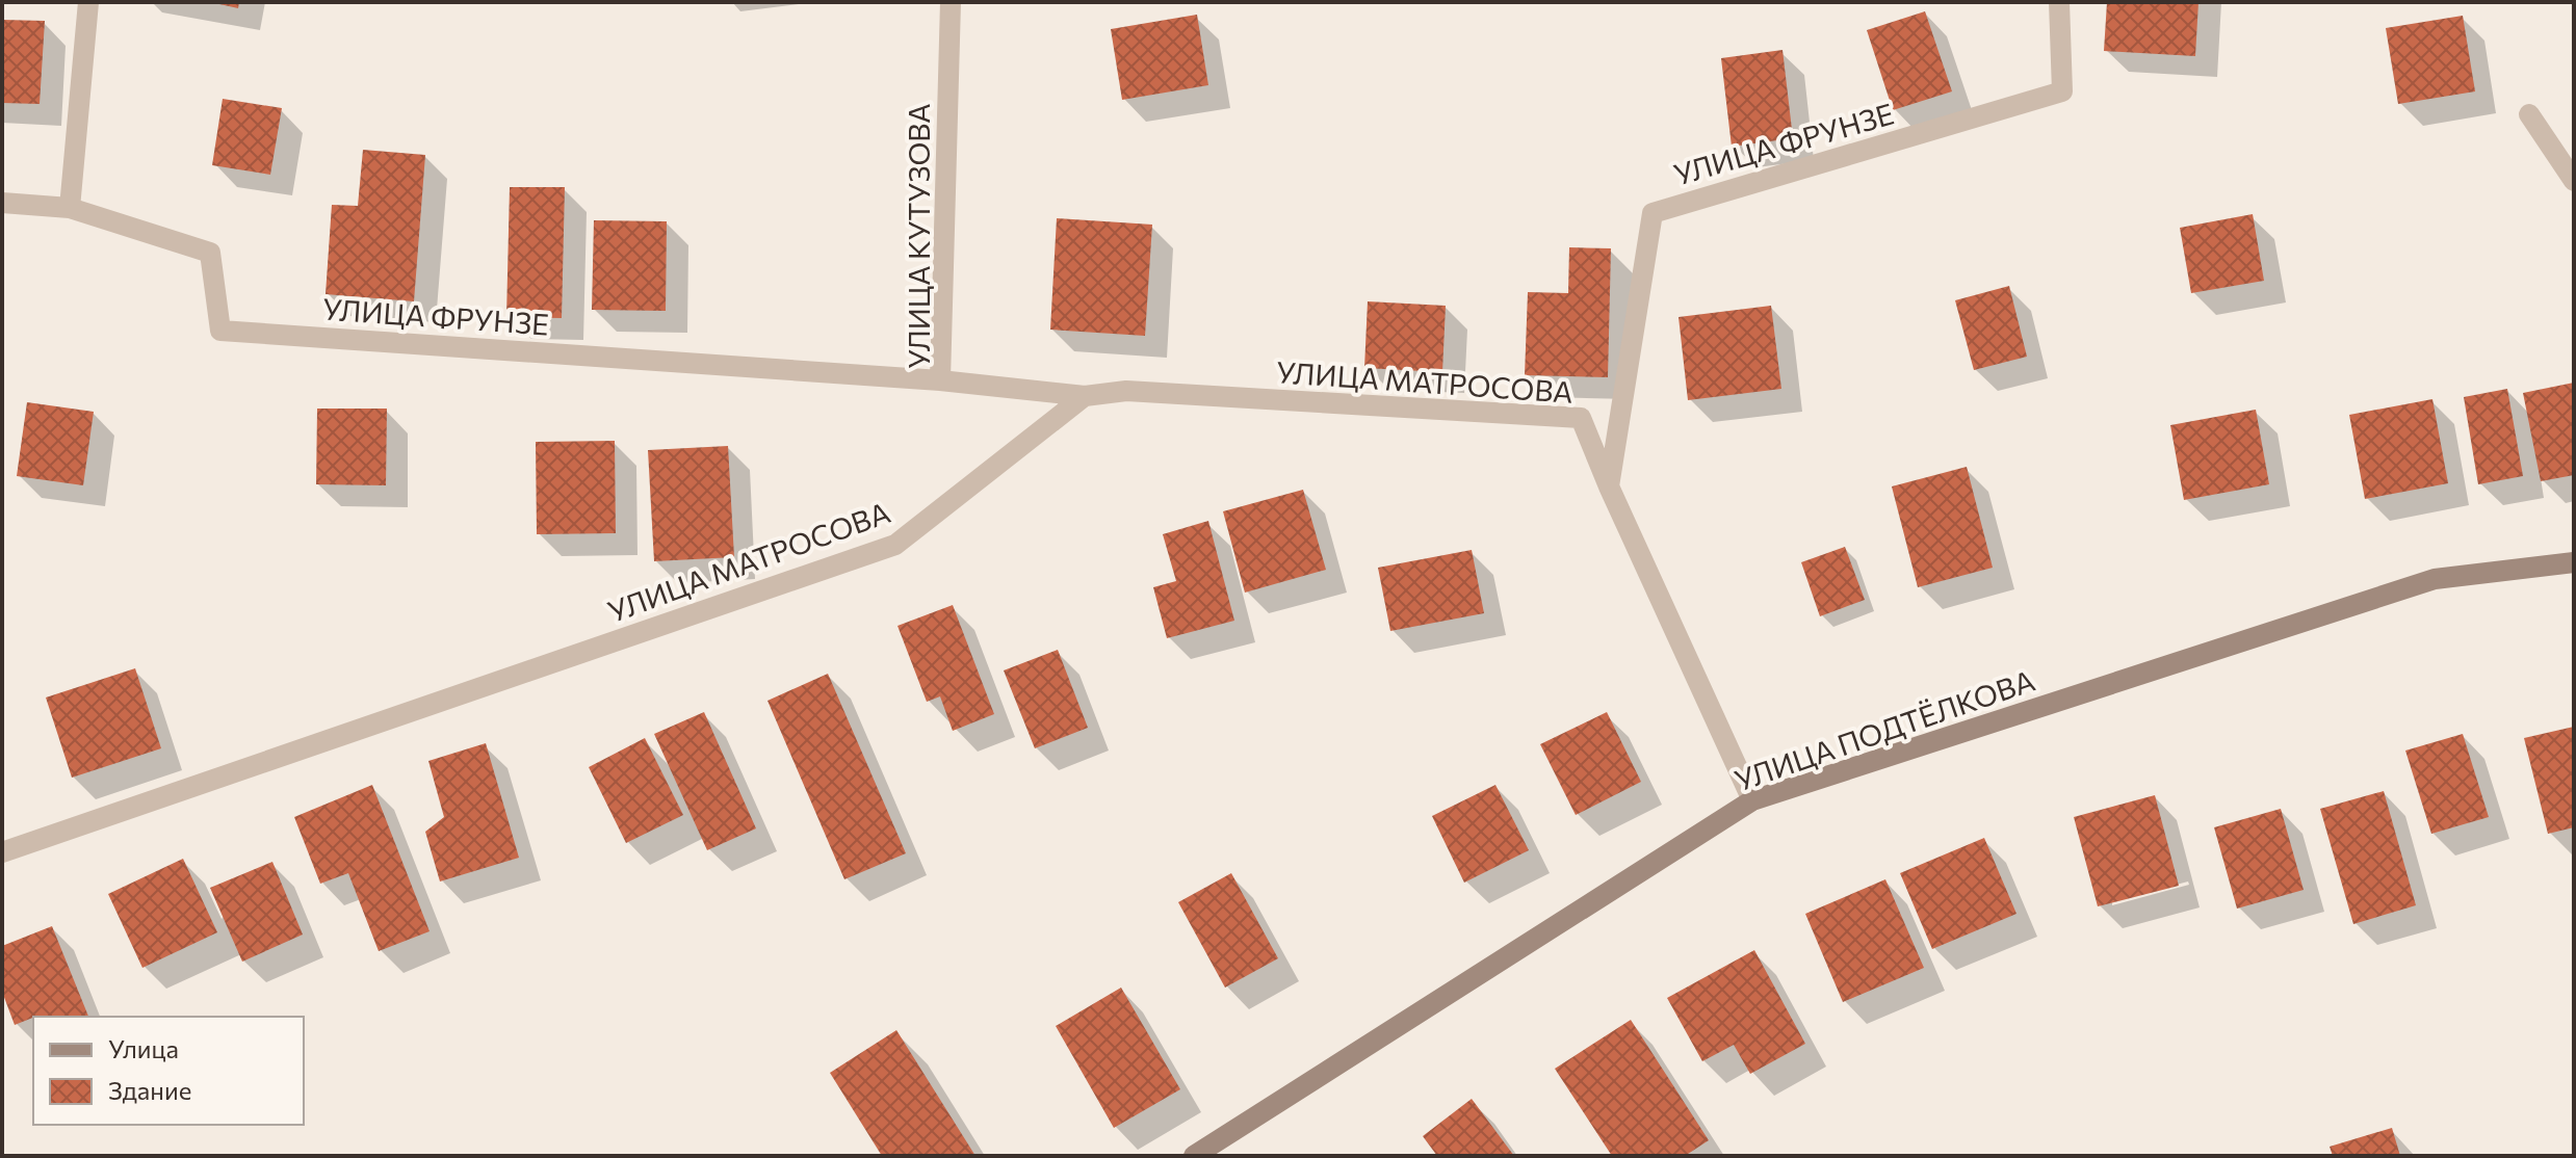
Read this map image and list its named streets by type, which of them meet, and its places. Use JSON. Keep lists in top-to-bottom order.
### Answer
{
  "streets": {
    "main road": ["УЛИЦА ПОДТЁЛКОВА"],
    "street": ["УЛИЦА ФРУНЗЕ", "УЛИЦА КУТУЗОВА", "УЛИЦА МАТРОСОВА"]
  },
  "crossings": [
    ["УЛИЦА ФРУНЗЕ", "УЛИЦА КУТУЗОВА"],
    ["УЛИЦА ФРУНЗЕ", "УЛИЦА МАТРОСОВА"],
    ["УЛИЦА КУТУЗОВА", "УЛИЦА МАТРОСОВА"],
    ["УЛИЦА МАТРОСОВА", "УЛИЦА ПОДТЁЛКОВА"]
  ],
  "legend": ["Улица", "Здание"]
}
